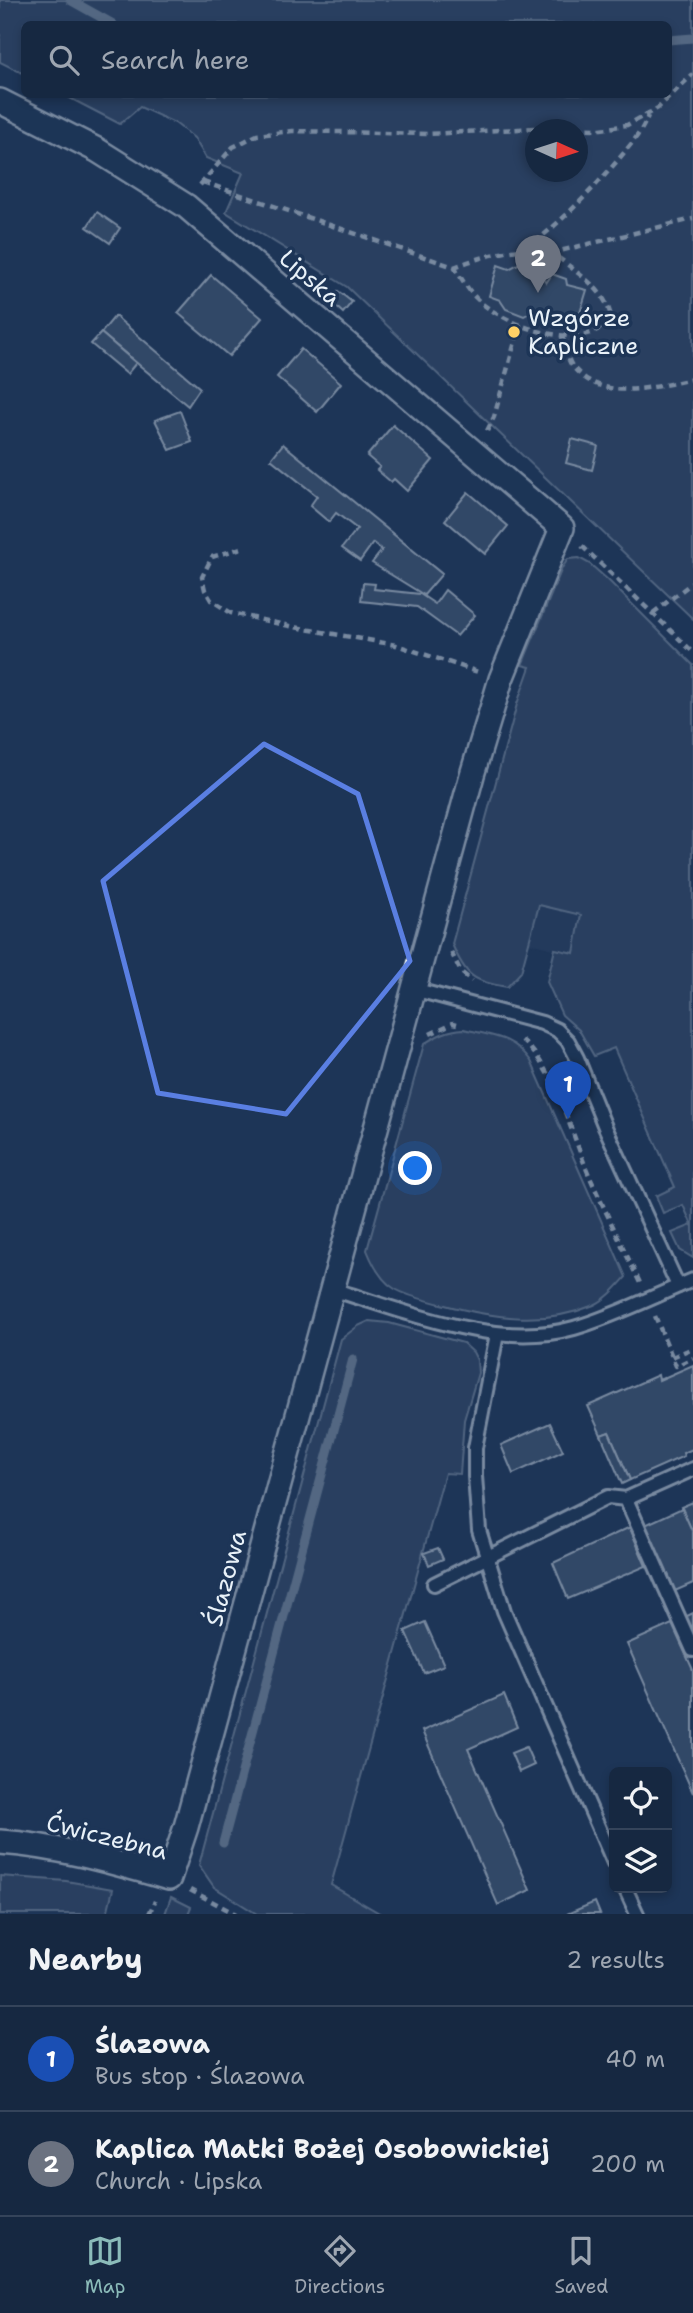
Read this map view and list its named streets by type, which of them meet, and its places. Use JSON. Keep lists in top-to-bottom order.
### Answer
{
  "streets": {
    "street": ["Lipska", "Ślazowa", "Ćwiczebna"]
  },
  "crossings": [
    ["Lipska", "Ślazowa"],
    ["Ślazowa", "Ćwiczebna"]
  ],
  "places": ["Wzgórze Kapliczne"],
  "north": "right",
  "page": {
    "search": "Search here",
    "pins": ["2", "1"],
    "heading": ["Nearby", "2 results"],
    "list": [
      {
        "mark": "1",
        "name": "Ślazowa",
        "note": "Bus stop · Ślazowa",
        "value": "40 m"
      },
      {
        "mark": "2",
        "name": "Kaplica Matki Bożej Osobowickiej",
        "note": "Church · Lipska",
        "value": "200 m"
      }
    ],
    "nav": ["Map", "Directions", "Saved"]
  }
}
